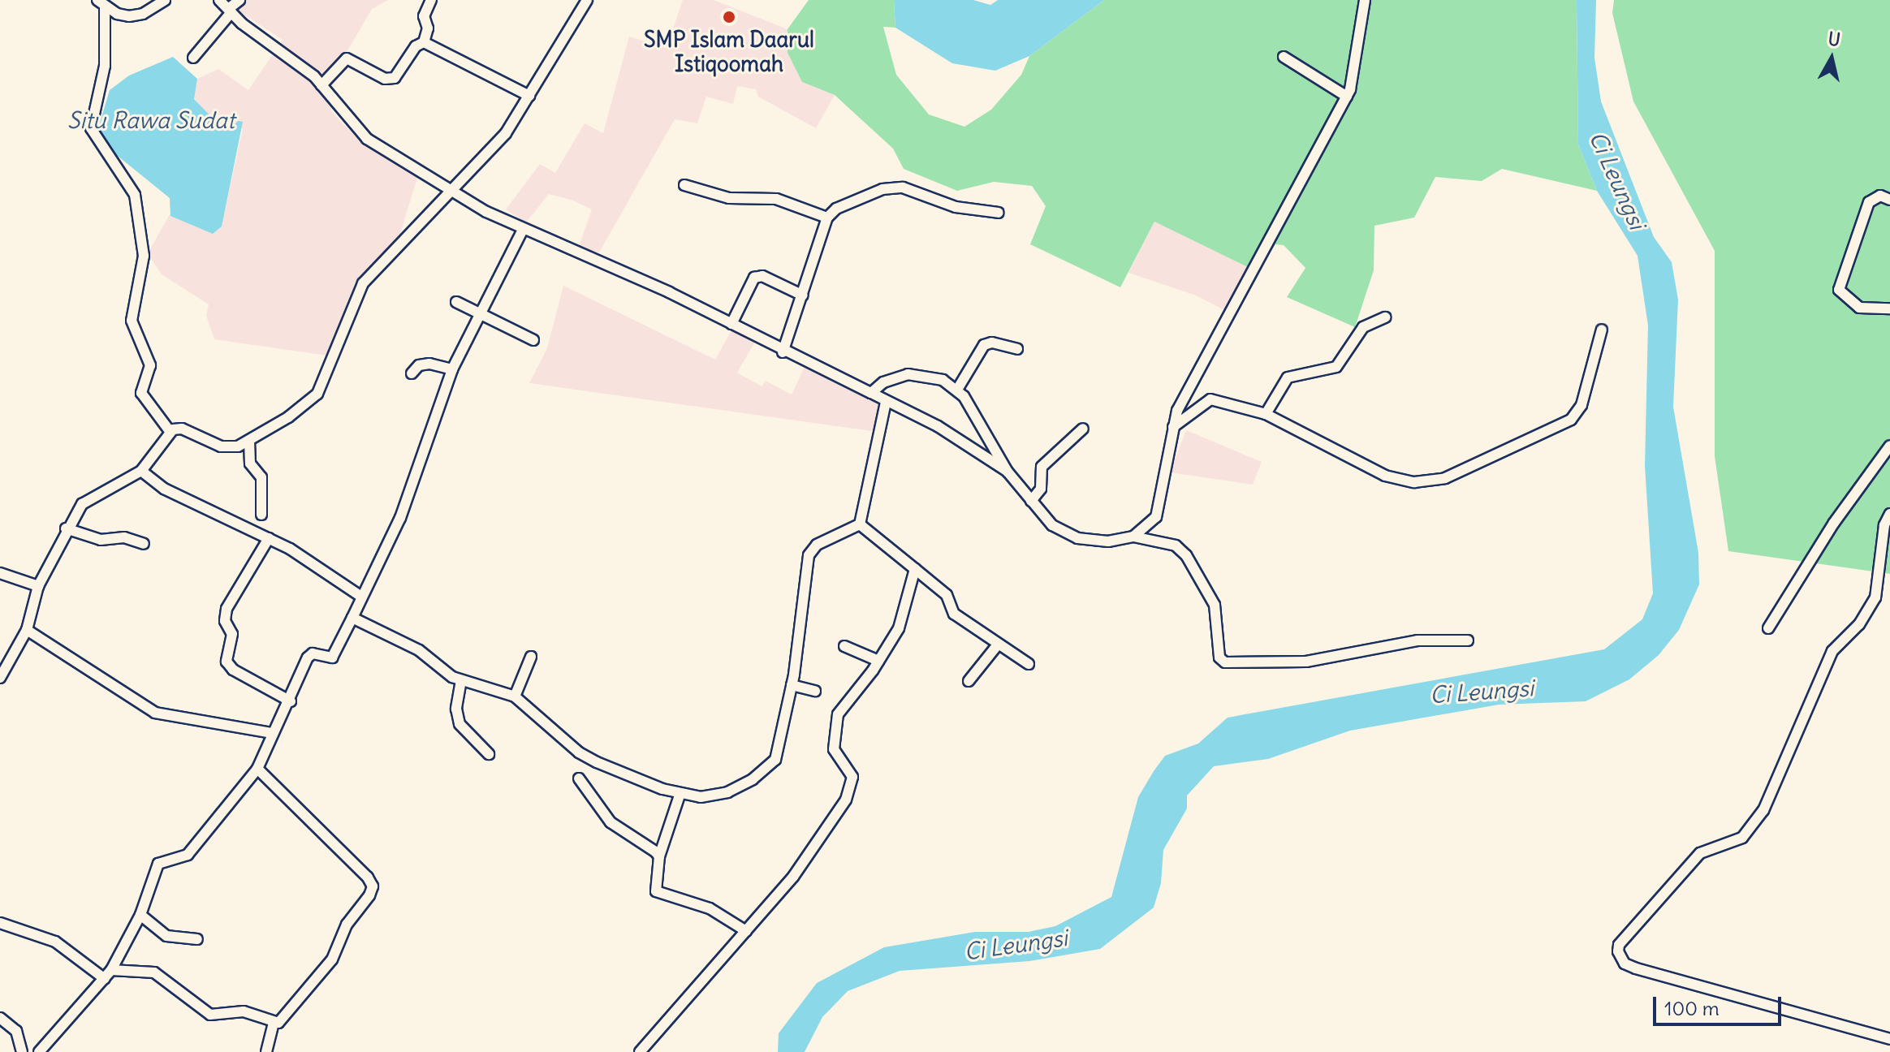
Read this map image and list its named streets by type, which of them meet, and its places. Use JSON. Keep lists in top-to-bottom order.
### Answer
{
  "water": ["Situ Rawa Sudat", "Ci Leungsi"],
  "places": ["SMP Islam Daarul Istiqoomah"],
  "scale_bar": "100 m",
  "north": "top"
}
